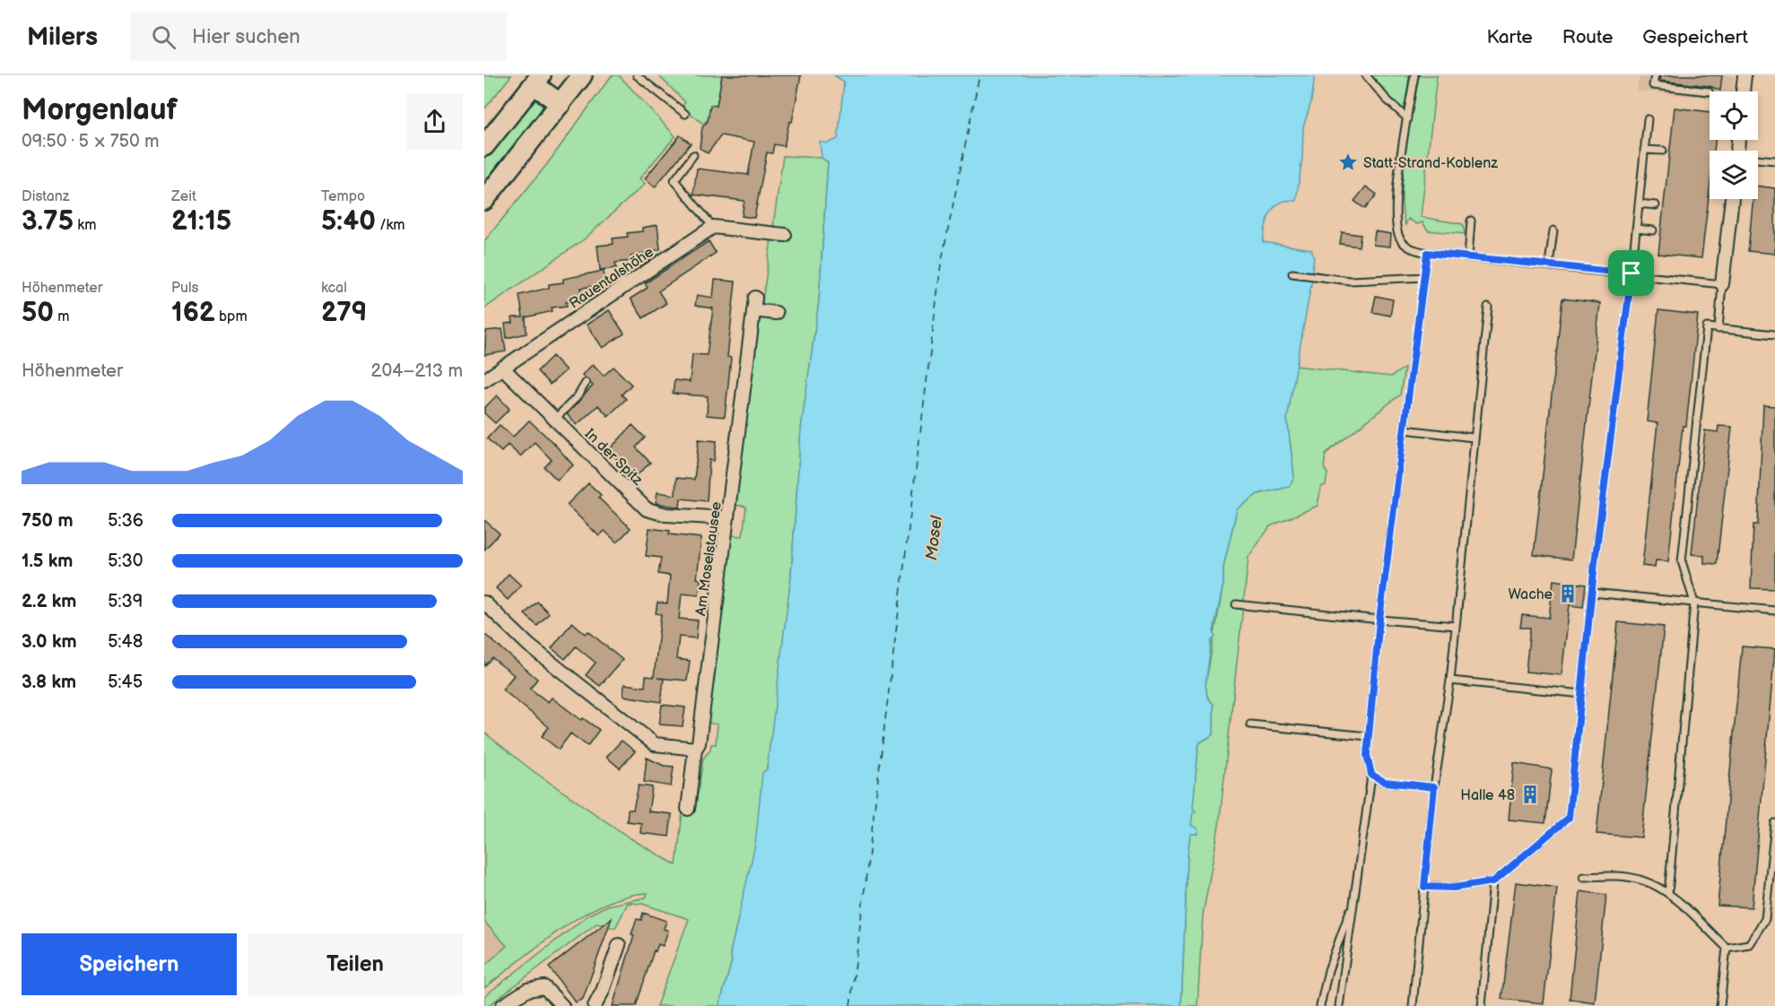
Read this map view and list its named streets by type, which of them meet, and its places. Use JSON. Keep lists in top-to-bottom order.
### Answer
{
  "streets": {
    "street": ["Rauentalshöhe", "In der Spitz", "Am Moselstausee"]
  },
  "crossings": [
    ["Rauentalshöhe", "In der Spitz"],
    ["In der Spitz", "Am Moselstausee"]
  ],
  "water": ["Mosel"],
  "places": {
    "place": ["Statt-Strand-Koblenz"],
    "building": ["Wache", "Halle 48"]
  },
  "page": {
    "header": "Milers",
    "search": "Hier suchen",
    "nav": ["Karte", "Route", "Gespeichert"],
    "heading": ["Morgenlauf", "09:50 · 5 × 750 m"],
    "stats": [
      ["Distanz", "3.75 km"],
      ["Zeit", "21:15"],
      ["Tempo", "5:40 /km"],
      ["Höhenmeter", "50 m"],
      ["Puls", "162 bpm"],
      ["kcal", "279"]
    ],
    "chart": ["Höhenmeter", "204–213 m"],
    "list": [
      {
        "name": "750 m",
        "note": "5:36"
      },
      {
        "name": "1.5 km",
        "note": "5:30"
      },
      {
        "name": "2.2 km",
        "note": "5:39"
      },
      {
        "name": "3.0 km",
        "note": "5:48"
      },
      {
        "name": "3.8 km",
        "note": "5:45"
      }
    ],
    "buttons": ["Speichern", "Teilen"]
  }
}
